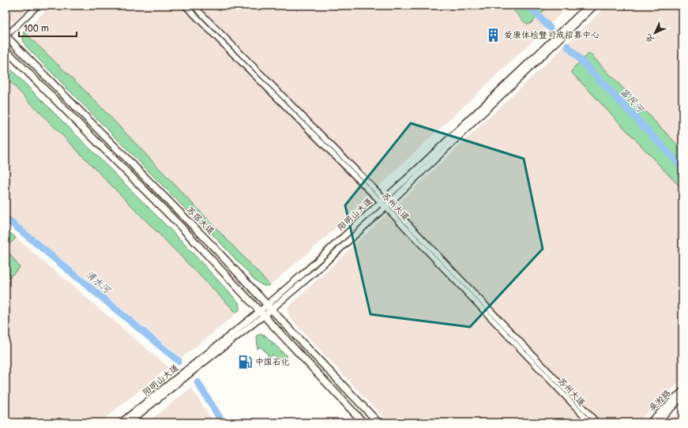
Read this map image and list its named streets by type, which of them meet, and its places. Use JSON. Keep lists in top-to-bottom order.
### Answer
{
  "streets": {
    "main road": ["阳明山大道", "苏宿大道", "吴淞路"],
    "street": ["苏州大道"]
  },
  "crossings": [
    ["苏州大道", "阳明山大道"],
    ["阳明山大道", "苏宿大道"]
  ],
  "water": ["富民河", "清水河"],
  "places": {
    "building": ["爱康体检暨可成招募中心"],
    "fuel station": ["中国石化"]
  },
  "scale_bar": "100 m",
  "north": "bottom left"
}
